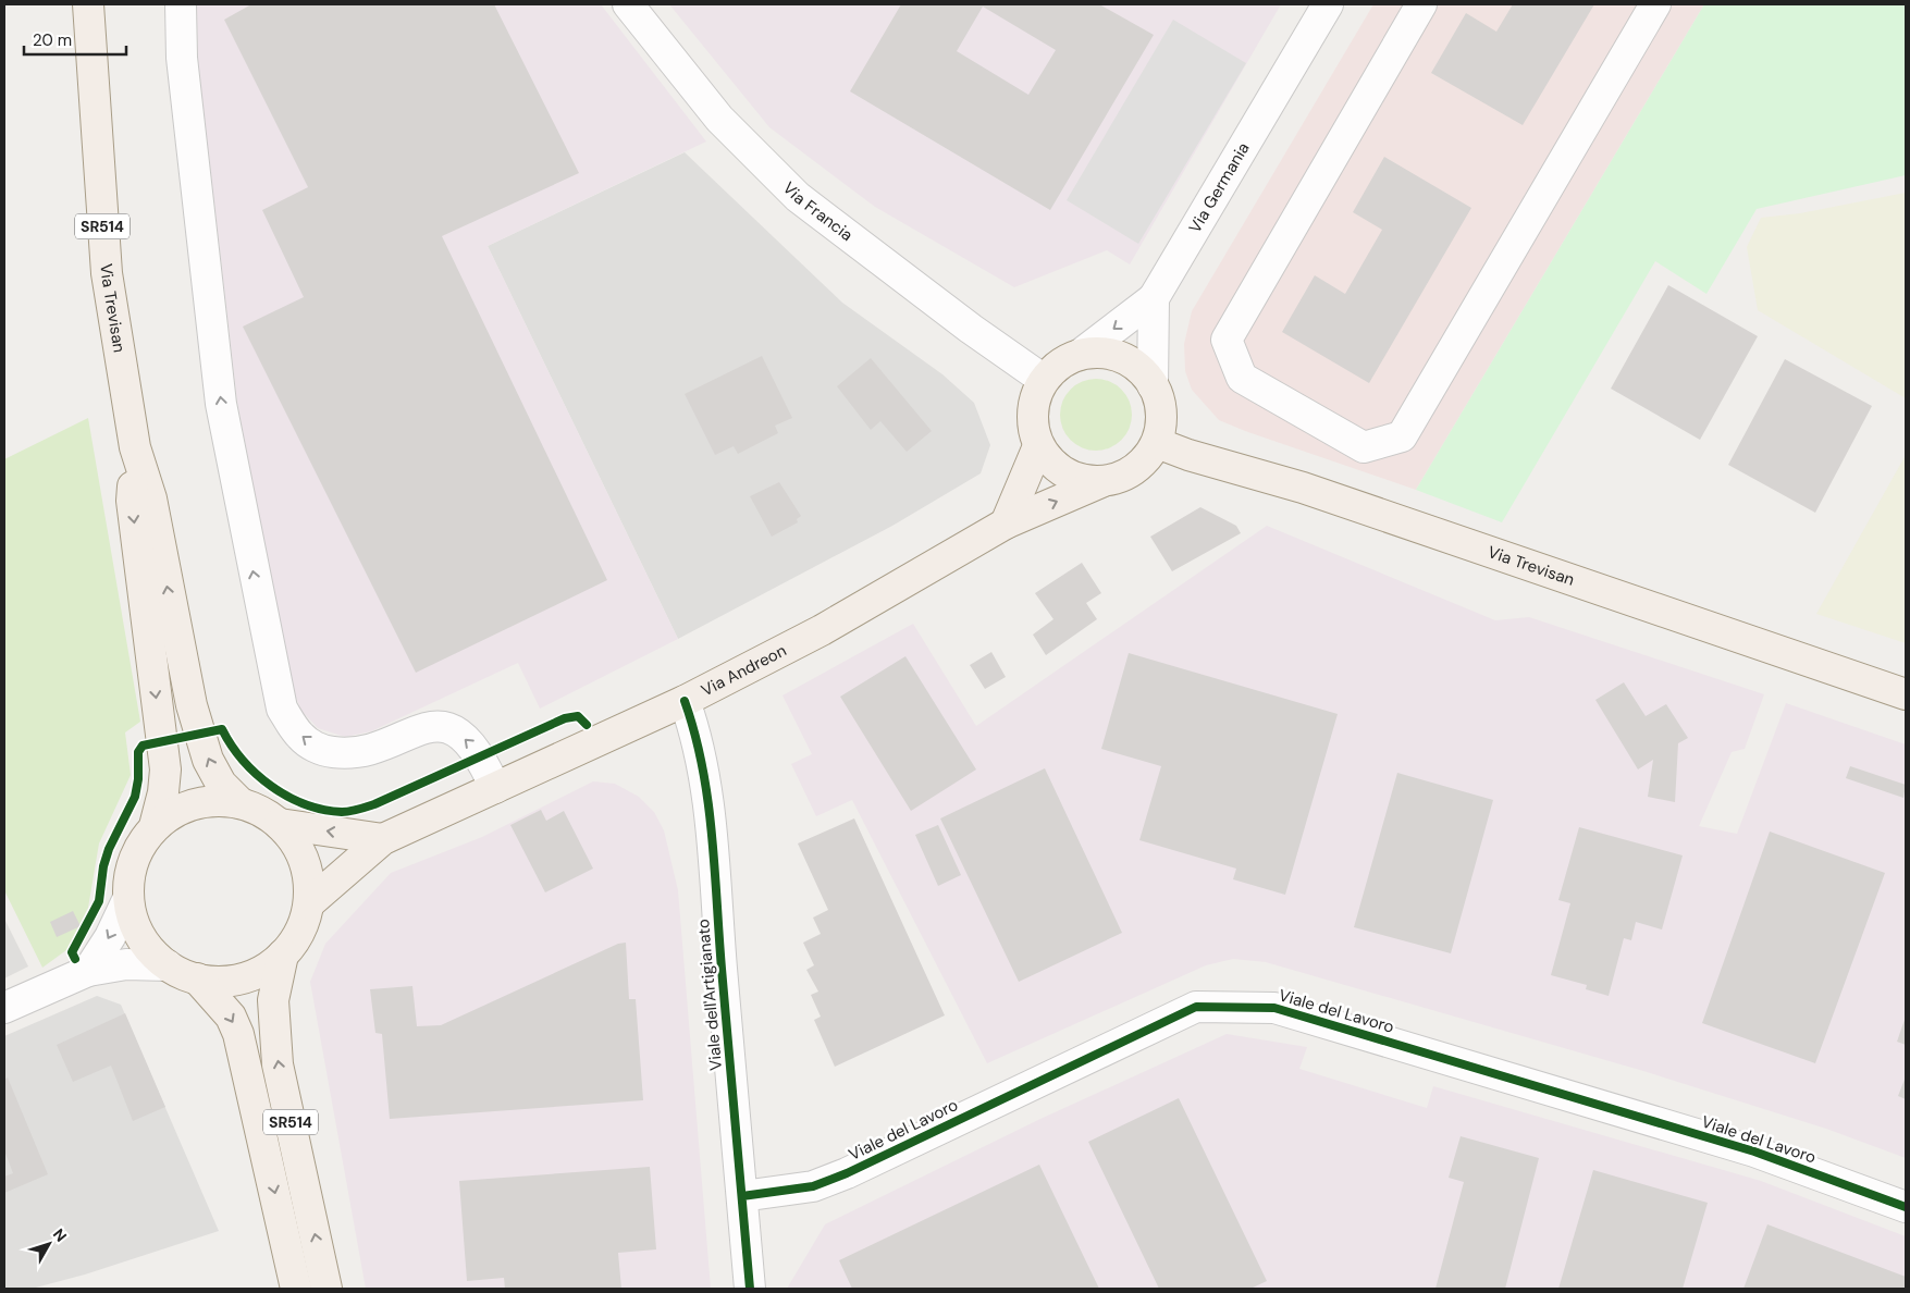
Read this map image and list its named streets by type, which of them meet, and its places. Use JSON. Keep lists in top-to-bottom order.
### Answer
{
  "streets": {
    "main road": ["SR514", "Via Trevisan", "Via Andreon"],
    "street": [
      "Via Germania",
      "Via Francia",
      "Viale dell'Artigianato",
      "Viale del Lavoro"
    ]
  },
  "crossings": [
    ["Via Germania", "Via Francia"],
    ["Via Germania", "Via Trevisan"],
    ["Via Germania", "Via Andreon"],
    ["Via Francia", "Via Trevisan"],
    ["Via Francia", "Via Andreon"],
    ["SR514", "Via Trevisan"],
    ["SR514", "Via Andreon"],
    ["Via Trevisan", "Via Andreon"],
    ["Via Andreon", "Viale dell'Artigianato"],
    ["Viale dell'Artigianato", "Viale del Lavoro"]
  ],
  "scale_bar": "20 m",
  "north": "top right"
}
